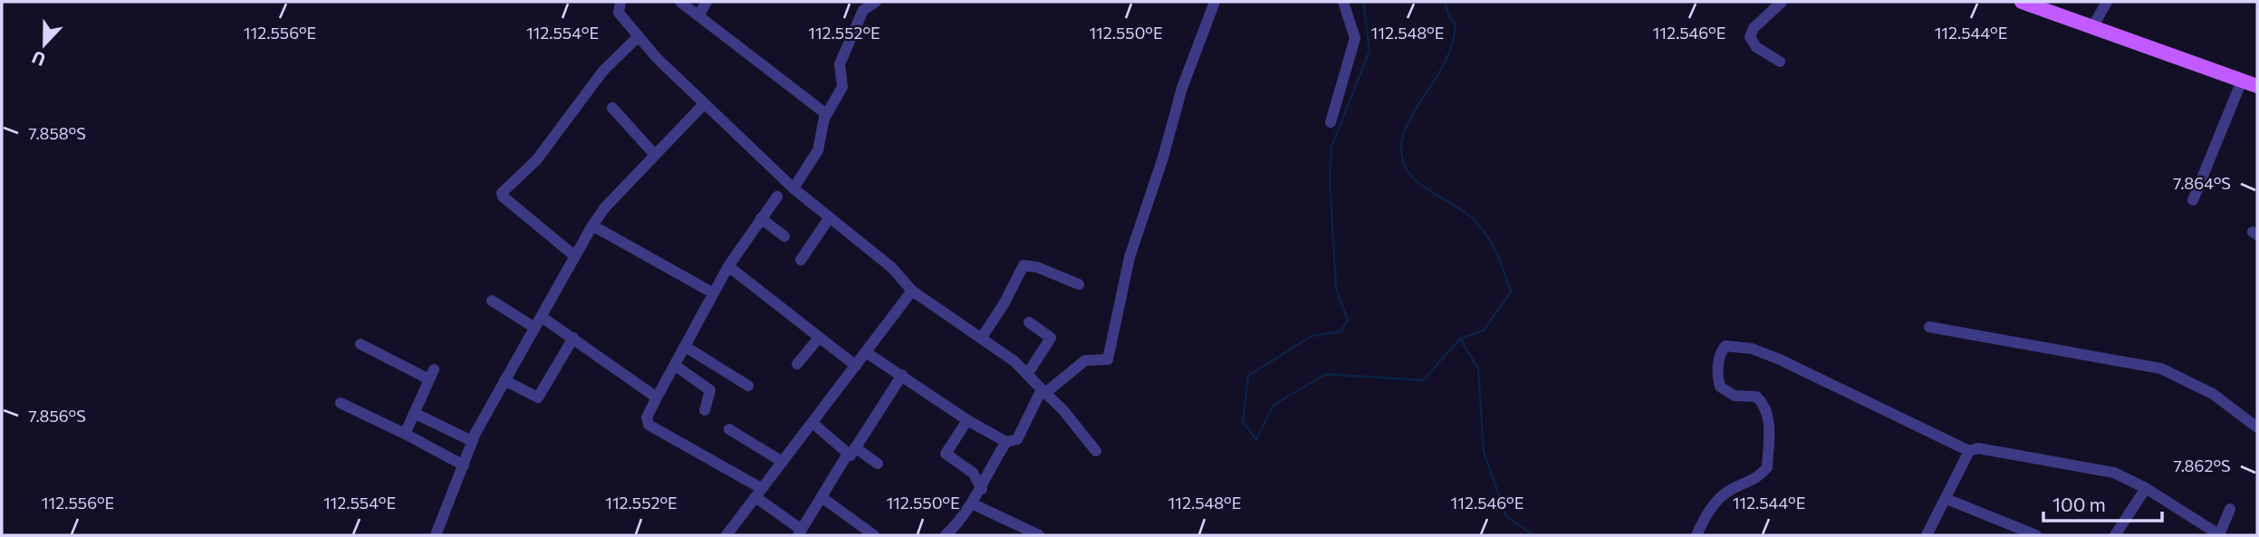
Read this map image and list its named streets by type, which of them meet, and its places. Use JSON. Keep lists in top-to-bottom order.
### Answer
{
  "scale_bar": "100 m",
  "north": "bottom",
  "coordinates": [
    "112.552°E",
    "112.550°E",
    "112.548°E",
    "112.544°E",
    "112.556°E",
    "112.554°E",
    "112.546°E",
    "7.858°S",
    "7.864°S",
    "7.856°S",
    "7.862°S"
  ]
}
